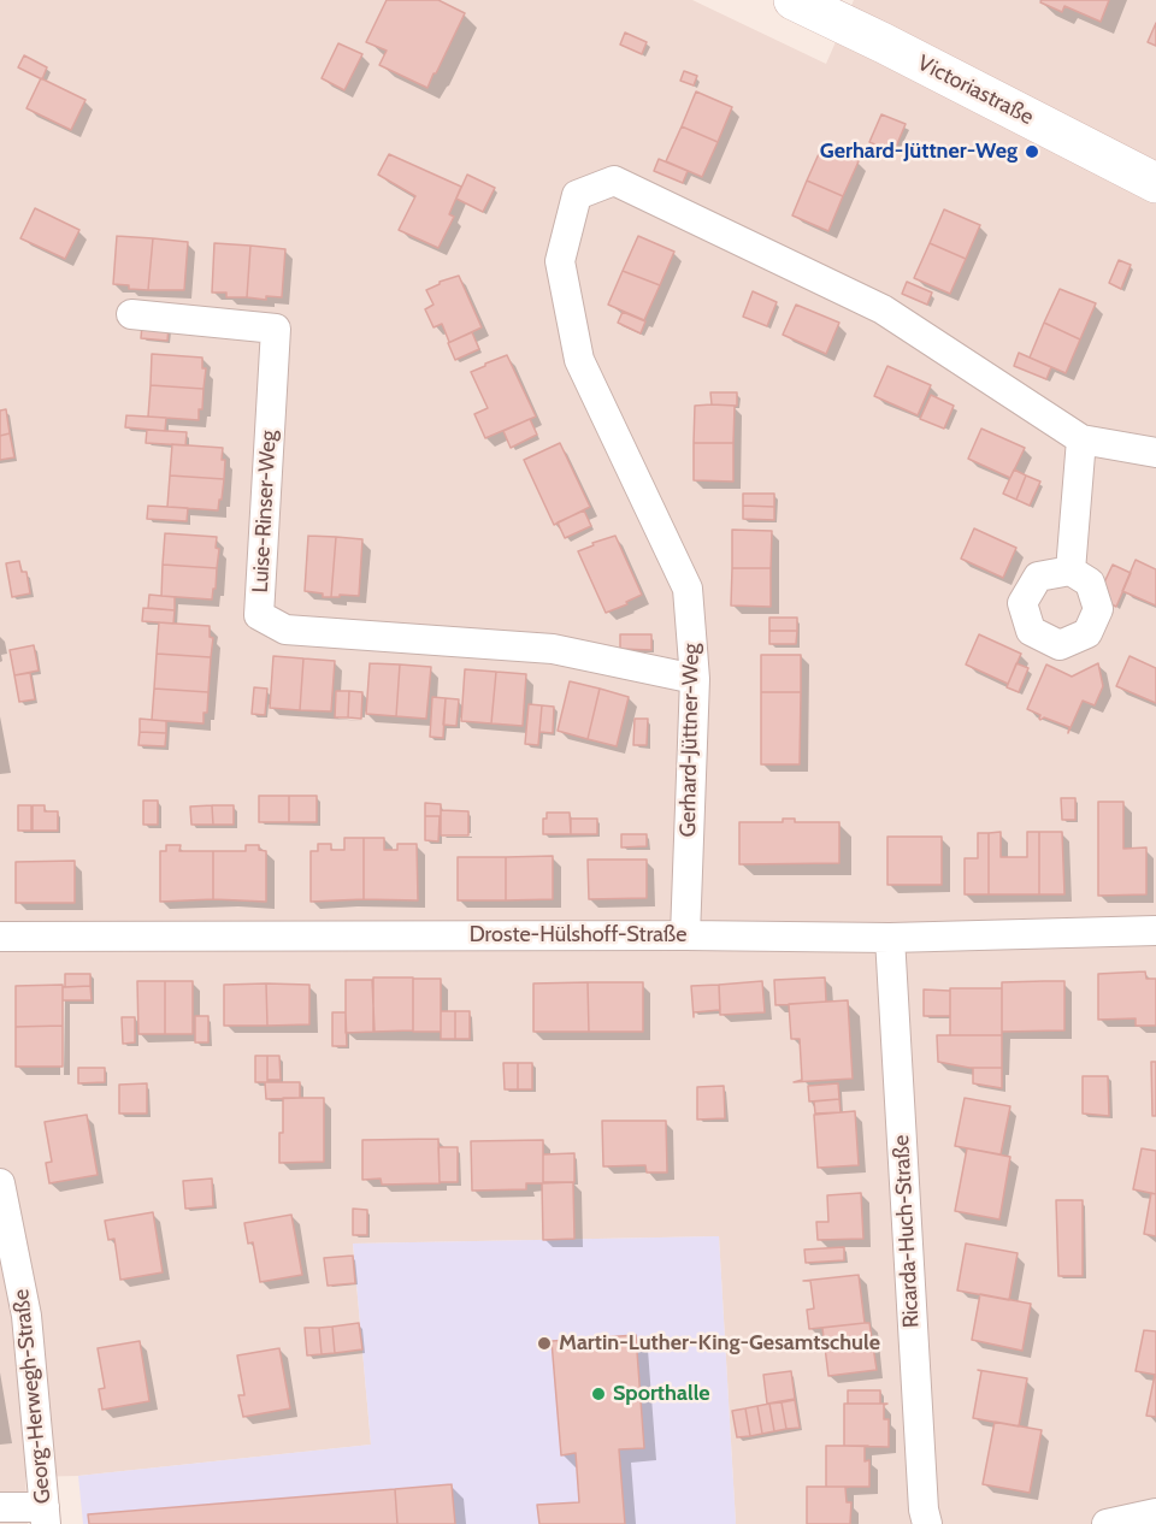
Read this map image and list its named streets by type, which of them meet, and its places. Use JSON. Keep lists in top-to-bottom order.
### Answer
{
  "streets": {
    "main road": ["Victoriastraße"],
    "street": [
      "Luise-Rinser-Weg",
      "Gerhard-Jüttner-Weg",
      "Droste-Hülshoff-Straße",
      "Ricarda-Huch-Straße",
      "Georg-Herwegh-Straße"
    ]
  },
  "crossings": [
    ["Luise-Rinser-Weg", "Gerhard-Jüttner-Weg"],
    ["Gerhard-Jüttner-Weg", "Droste-Hülshoff-Straße"],
    ["Droste-Hülshoff-Straße", "Ricarda-Huch-Straße"]
  ],
  "places": ["Gerhard-Jüttner-Weg", "Martin-Luther-King-Gesamtschule", "Sporthalle"]
}
